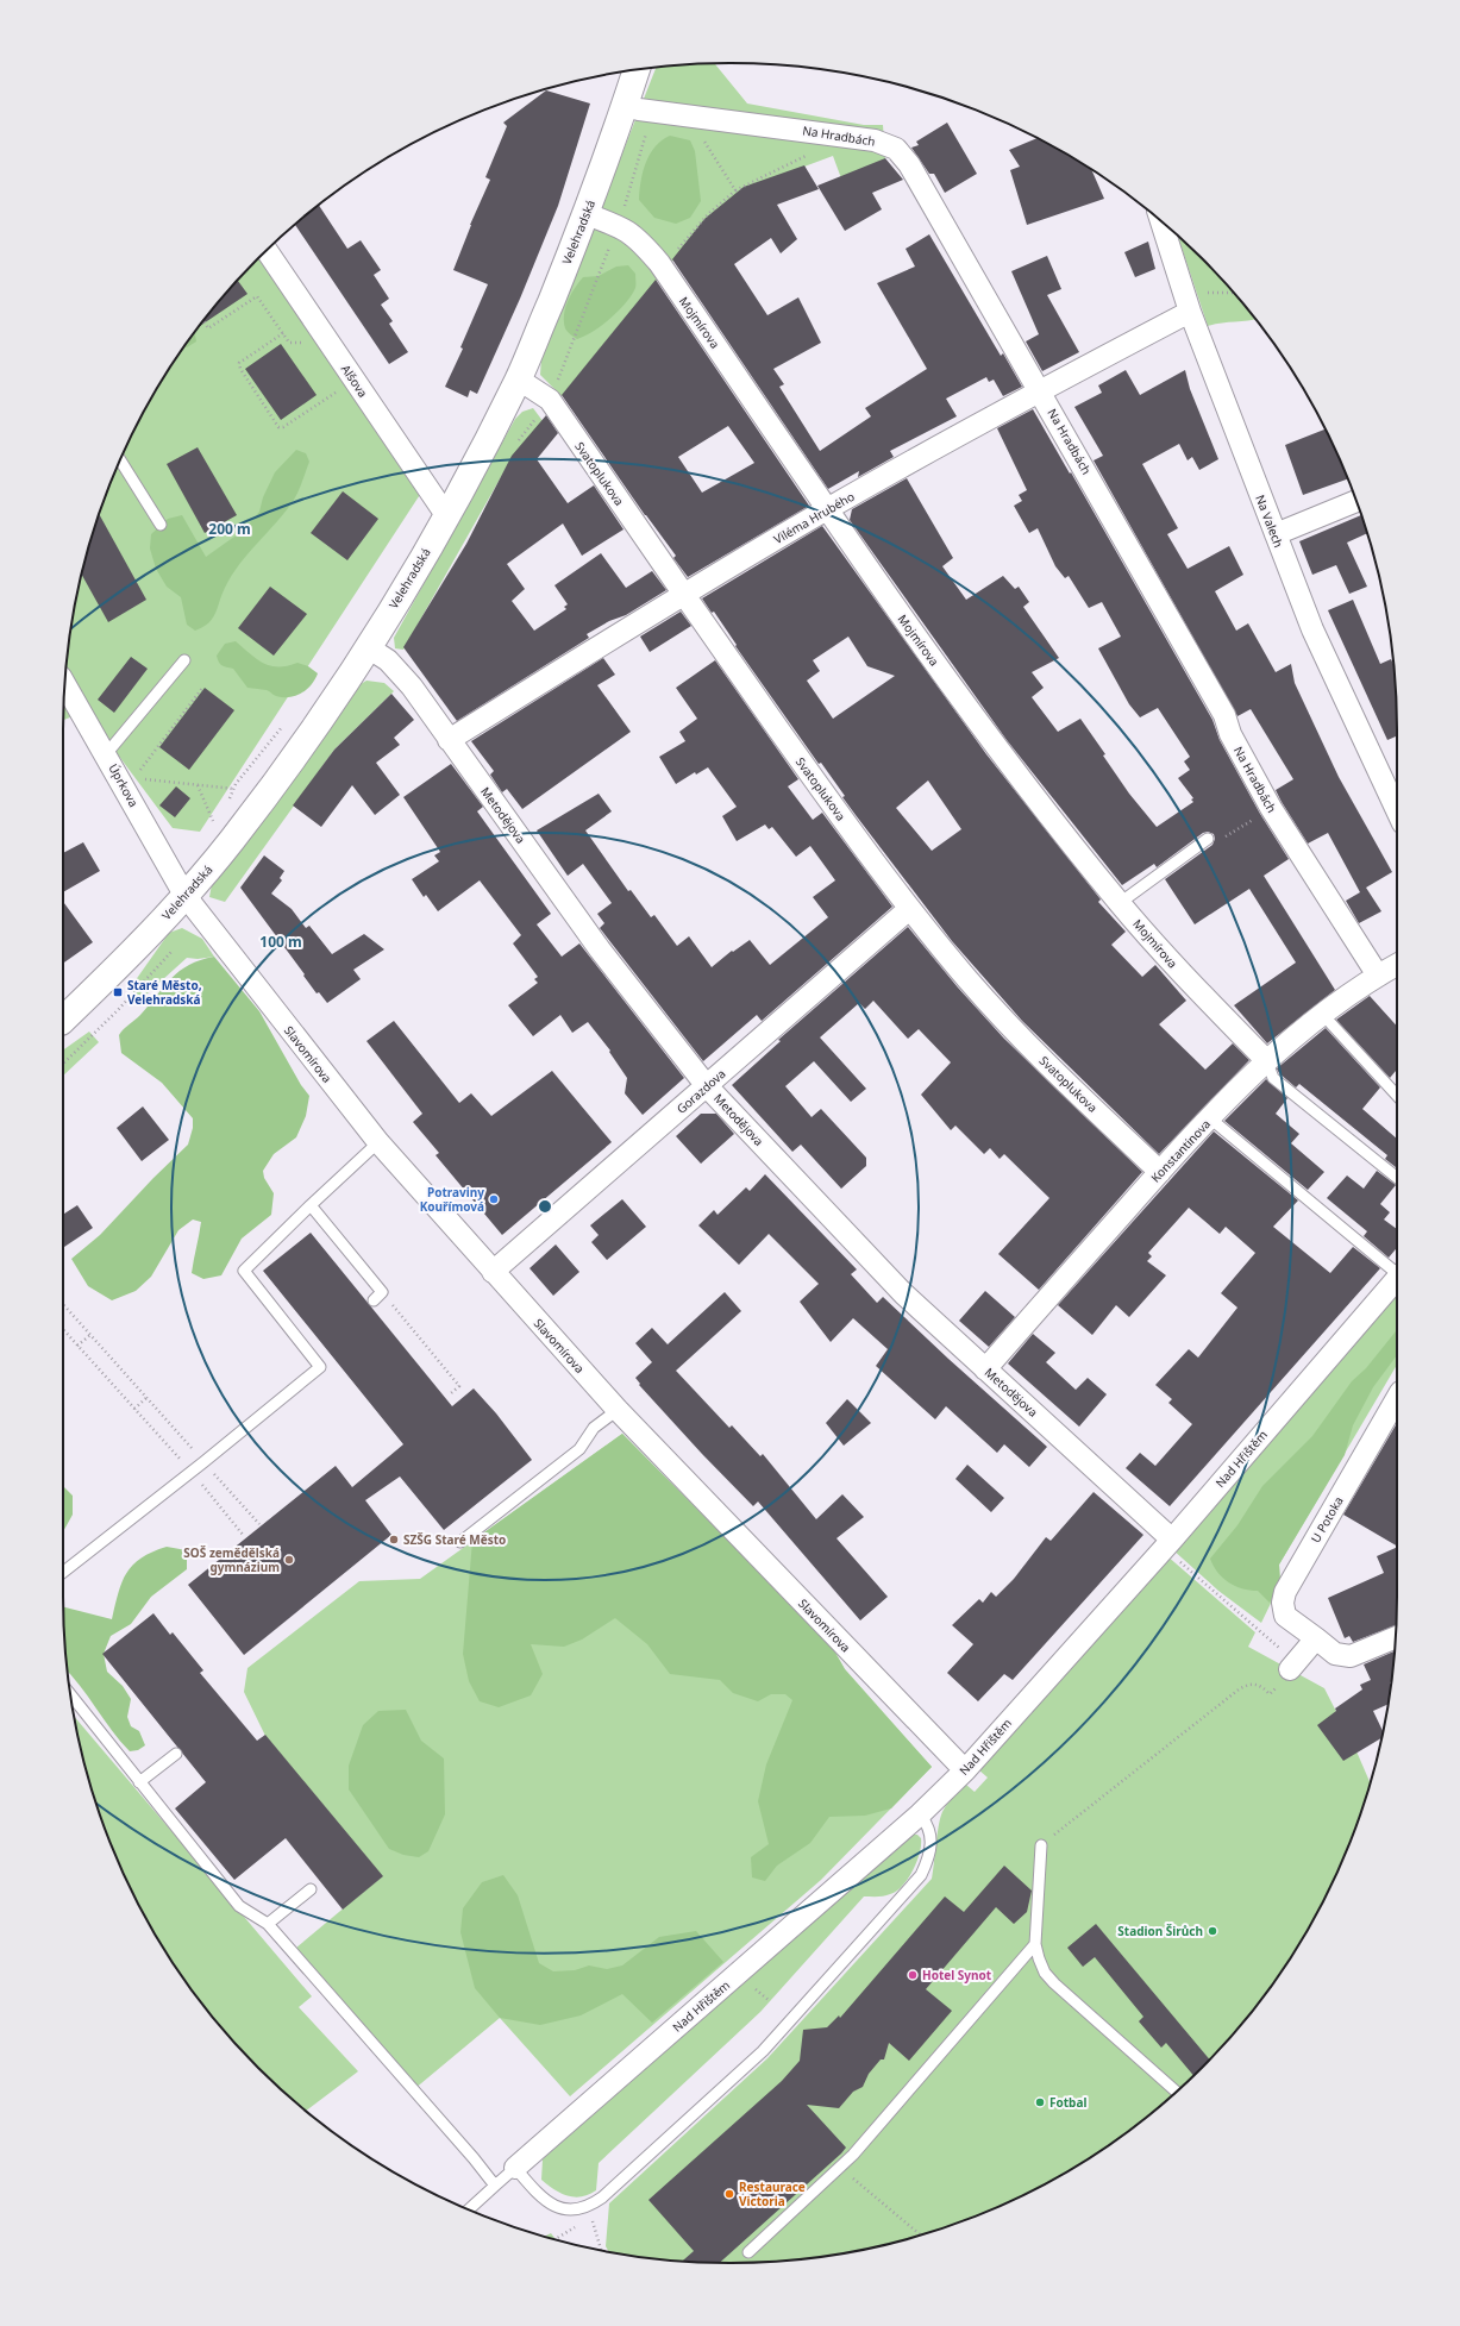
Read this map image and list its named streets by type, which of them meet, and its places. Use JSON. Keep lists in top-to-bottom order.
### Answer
{
  "streets": {
    "street": [
      "Na Hradbách",
      "Velehradská",
      "Mojmírova",
      "Alšova",
      "Svatoplukova",
      "Viléma Hrubého",
      "Na Valech",
      "Úprkova",
      "Metodějova",
      "Slavomírova",
      "Gorazdova",
      "Konstantinova",
      "Nad Hřištěm",
      "U Potoka"
    ]
  },
  "crossings": [
    ["Na Hradbách", "Velehradská"],
    ["Na Hradbách", "Viléma Hrubého"],
    ["Na Hradbách", "Konstantinova"],
    ["Velehradská", "Mojmírova"],
    ["Velehradská", "Alšova"],
    ["Velehradská", "Svatoplukova"],
    ["Velehradská", "Úprkova"],
    ["Velehradská", "Metodějova"],
    ["Velehradská", "Slavomírova"],
    ["Mojmírova", "Viléma Hrubého"],
    ["Mojmírova", "Konstantinova"],
    ["Svatoplukova", "Viléma Hrubého"],
    ["Svatoplukova", "Gorazdova"],
    ["Svatoplukova", "Konstantinova"],
    ["Viléma Hrubého", "Na Valech"],
    ["Viléma Hrubého", "Metodějova"],
    ["Úprkova", "Slavomírova"],
    ["Metodějova", "Gorazdova"],
    ["Metodějova", "Konstantinova"],
    ["Metodějova", "Nad Hřištěm"],
    ["Slavomírova", "Gorazdova"],
    ["Slavomírova", "Nad Hřištěm"]
  ],
  "places": {
    "transit": ["Staré Město, Velehradská"],
    "other": [
      "Potraviny Kouřímová",
      "SZŠG Staré Město",
      "SOŠ zemědělská gymnázium",
      "Stadion Širůch",
      "Hotel Synot",
      "Fotbal",
      "Restaurace Victoria"
    ]
  },
  "rings": ["200 m", "100 m"]
}
